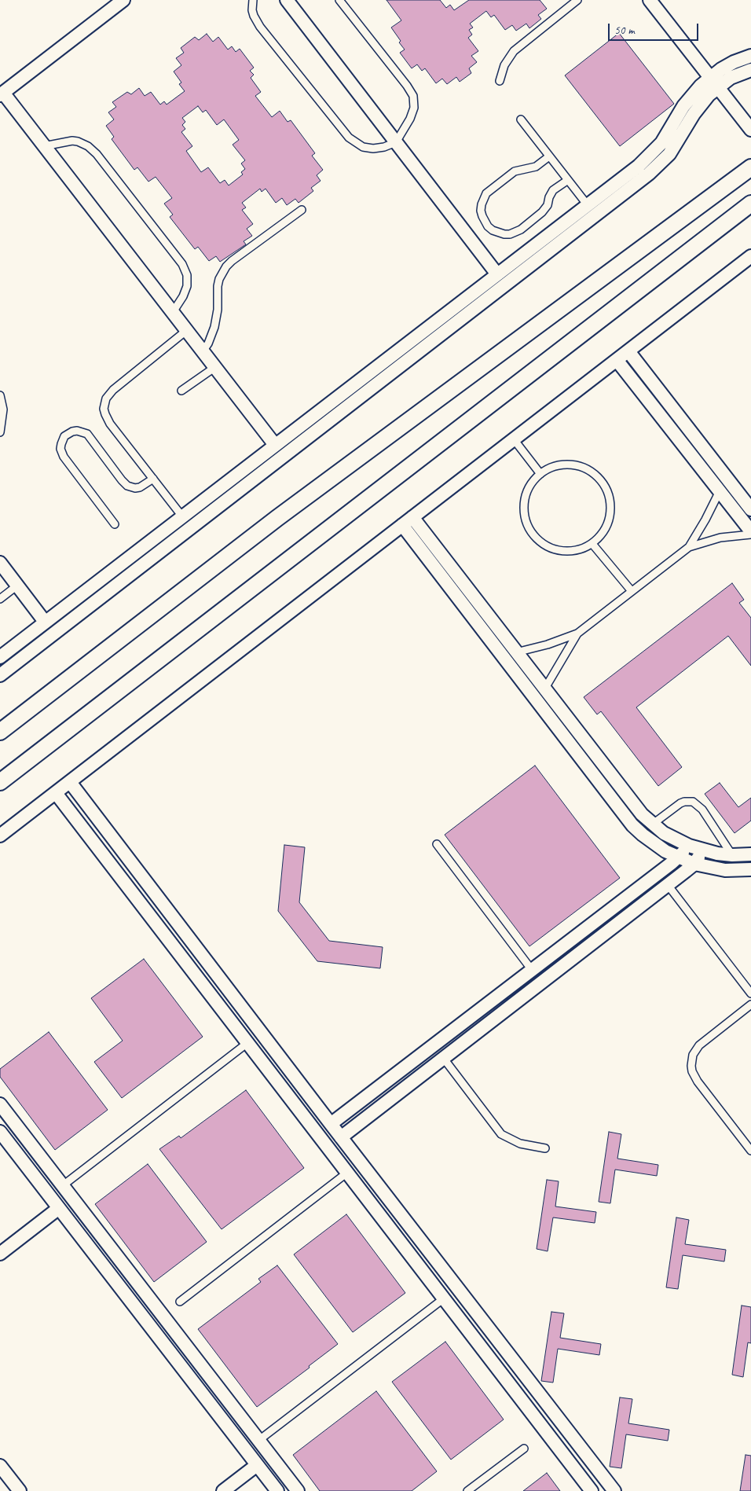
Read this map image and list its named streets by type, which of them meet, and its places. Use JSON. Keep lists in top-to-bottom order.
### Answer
{
  "scale_bar": "50 m"
}
